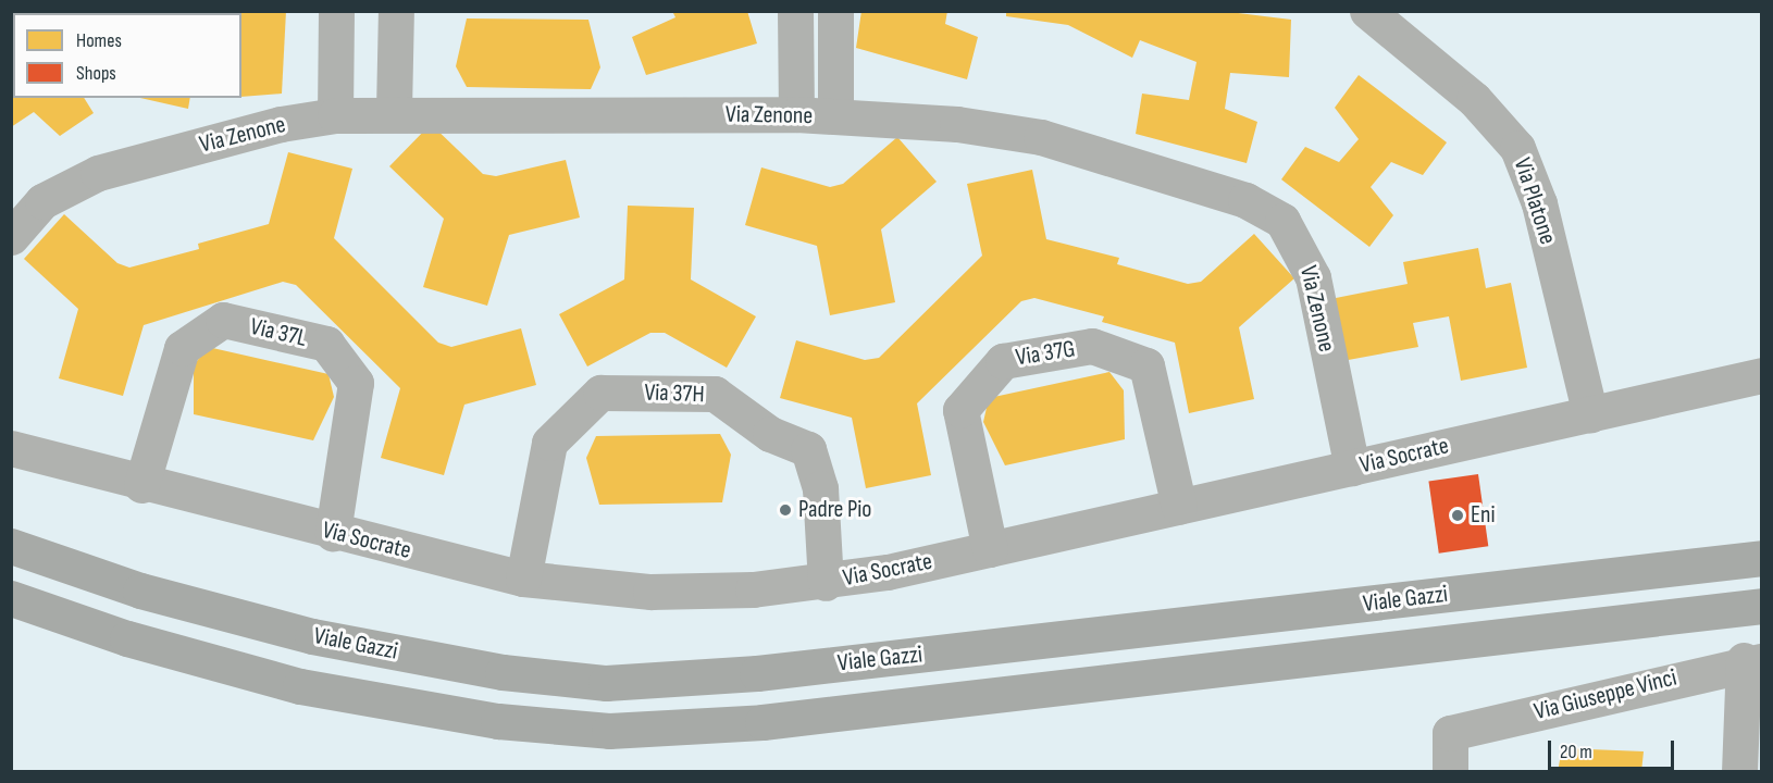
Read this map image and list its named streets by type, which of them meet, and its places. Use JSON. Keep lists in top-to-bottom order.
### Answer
{
  "streets": {
    "main road": ["Viale Gazzi"],
    "street": [
      "Via Zenone",
      "Via Platone",
      "Via 37L",
      "Via 37G",
      "Via 37H",
      "Via Socrate",
      "Via Giuseppe Vinci"
    ]
  },
  "crossings": [
    ["Via Zenone", "Via Socrate"],
    ["Via Platone", "Via Socrate"],
    ["Via 37L", "Via Socrate"],
    ["Via 37G", "Via Socrate"],
    ["Via 37H", "Via Socrate"]
  ],
  "places": ["Padre Pio", "Eni"],
  "legend": ["Homes", "Shops"],
  "scale_bar": "20 m"
}
